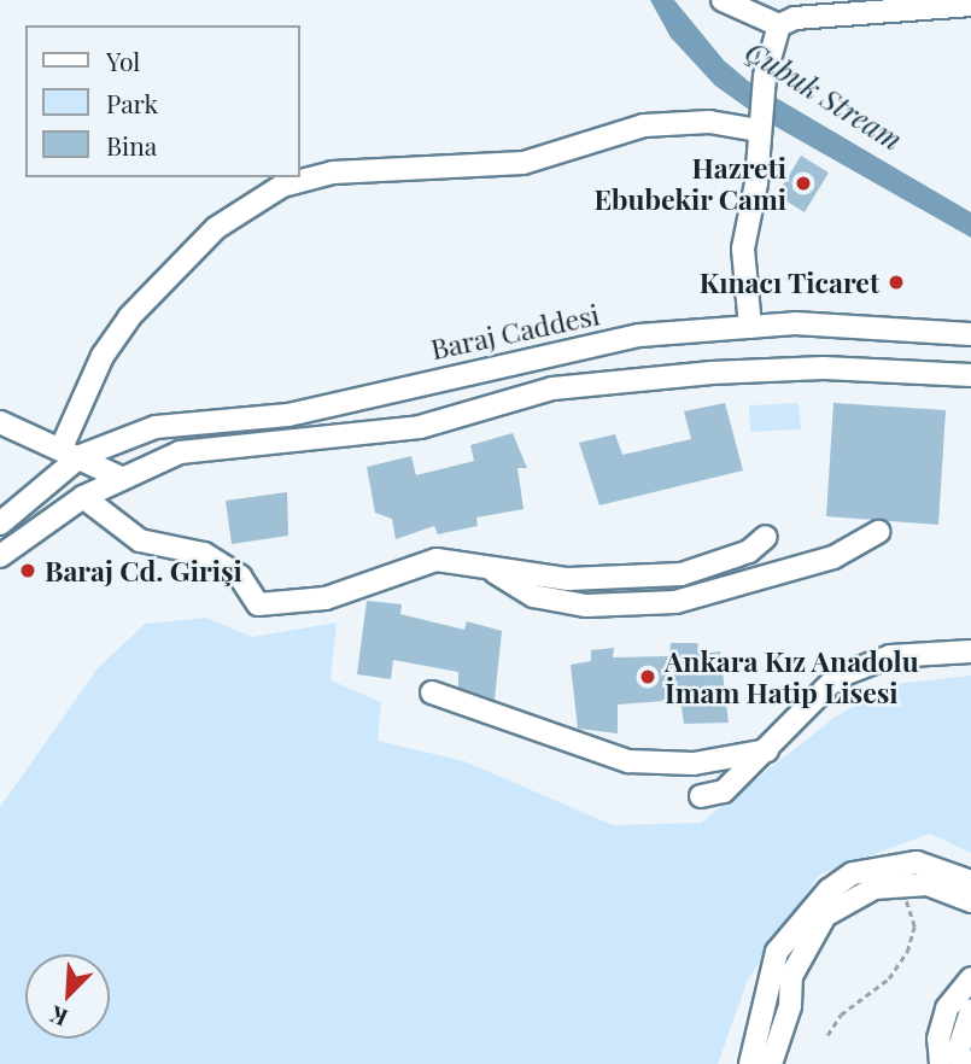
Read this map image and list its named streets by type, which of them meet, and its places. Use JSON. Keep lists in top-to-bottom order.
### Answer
{
  "streets": {
    "street": ["Baraj Caddesi"]
  },
  "water": ["Çubuk Stream"],
  "places": [
    "Hazreti Ebubekir Cami",
    "Kınacı Ticaret",
    "Baraj Cd. Girişi",
    "Ankara Kız Anadolu İmam Hatip Lisesi"
  ],
  "legend": ["Yol", "Park", "Bina"],
  "north": "bottom left"
}
